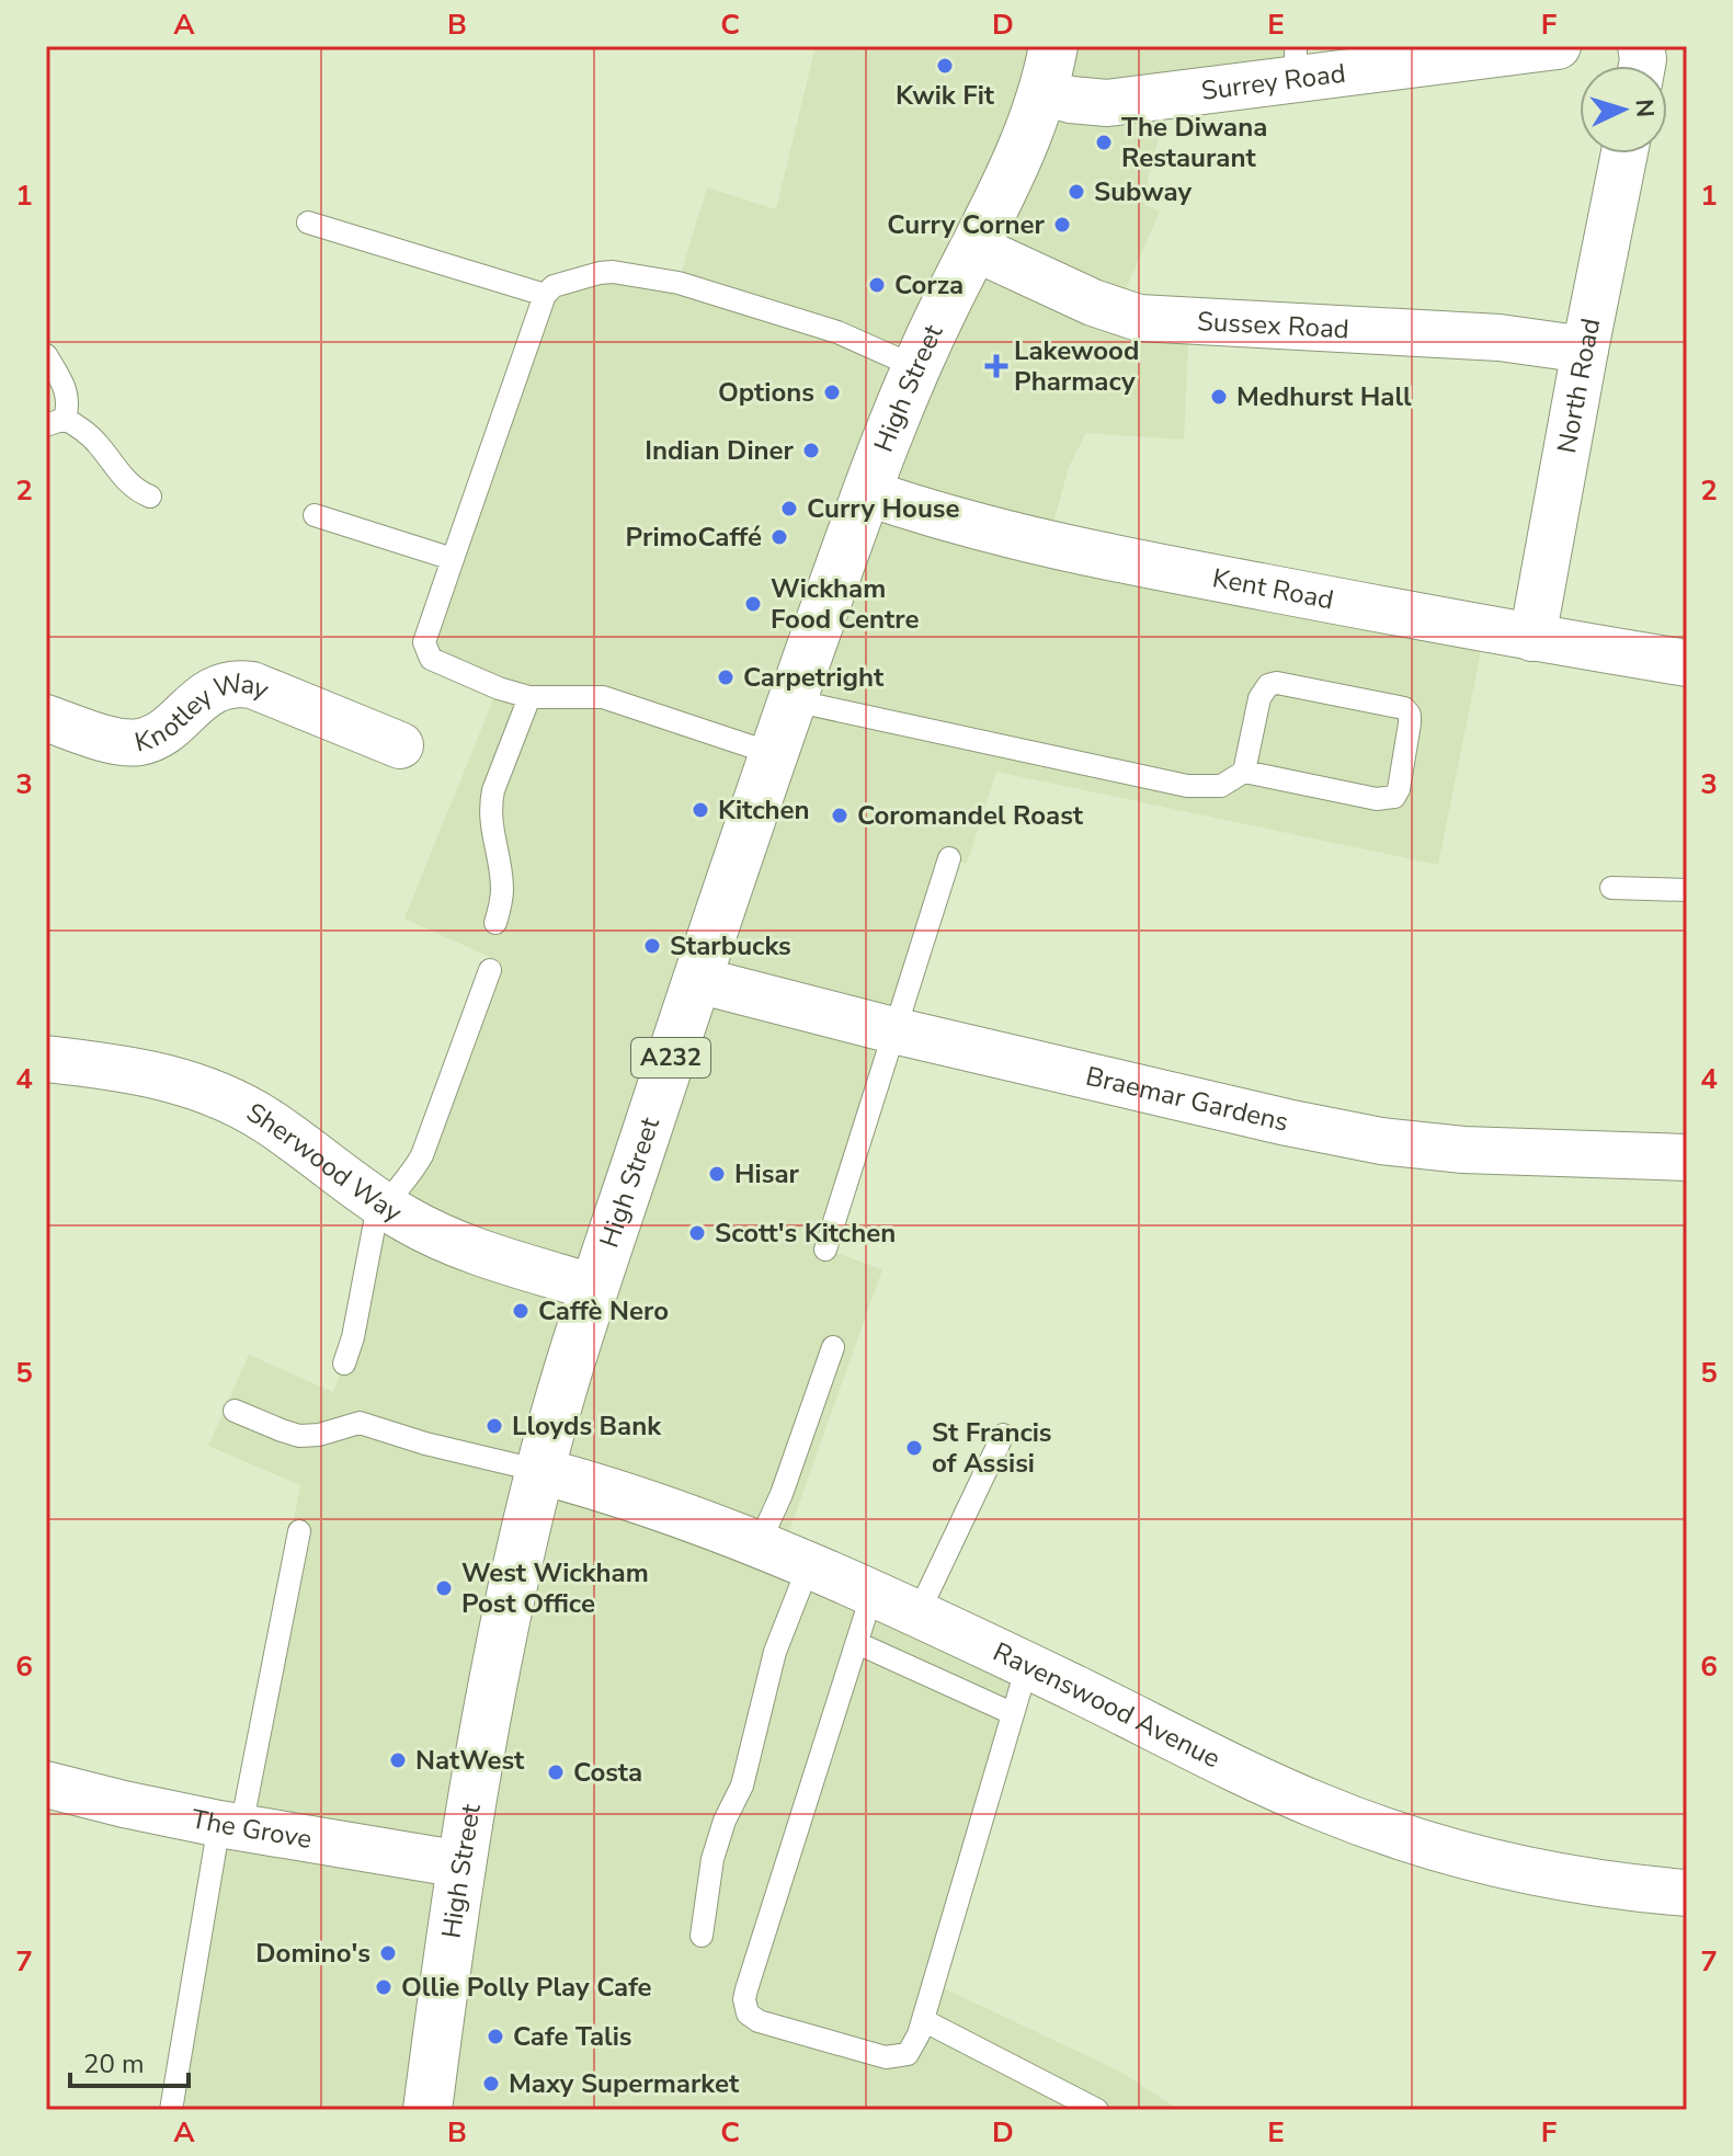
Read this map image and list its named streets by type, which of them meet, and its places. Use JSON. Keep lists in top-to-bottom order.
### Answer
{
  "streets": {
    "highway": ["High Street", "A232"],
    "street": [
      "Surrey Road",
      "Sussex Road",
      "North Road",
      "Kent Road",
      "Knotley Way",
      "Braemar Gardens",
      "Sherwood Way",
      "Ravenswood Avenue",
      "The Grove"
    ]
  },
  "crossings": [
    ["Surrey Road", "High Street"],
    ["Sussex Road", "North Road"],
    ["Sussex Road", "High Street"],
    ["North Road", "Kent Road"],
    ["High Street", "Kent Road"],
    ["High Street", "Braemar Gardens"],
    ["High Street", "Sherwood Way"],
    ["High Street", "Ravenswood Avenue"],
    ["High Street", "The Grove"]
  ],
  "places": {
    "other": [
      "Kwik Fit",
      "The Diwana Restaurant",
      "Subway",
      "Curry Corner",
      "Corza",
      "Options",
      "Medhurst Hall",
      "Indian Diner",
      "Curry House",
      "PrimoCaffé",
      "Wickham Food Centre",
      "Carpetright",
      "Kitchen",
      "Coromandel Roast",
      "Starbucks",
      "Hisar",
      "Scott's Kitchen",
      "Caffè Nero",
      "Lloyds Bank",
      "St Francis of Assisi",
      "West Wickham Post Office",
      "NatWest",
      "Costa",
      "Domino's",
      "Ollie Polly Play Cafe",
      "Cafe Talis",
      "Maxy Supermarket"
    ],
    "health": ["Lakewood Pharmacy"]
  },
  "scale_bar": "20 m",
  "north": "right",
  "grid": {
    "columns": [
      "A",
      "B",
      "C",
      "D",
      "E",
      "F"
    ],
    "rows": [
      "1",
      "2",
      "3",
      "4",
      "5",
      "6",
      "7"
    ]
  }
}
